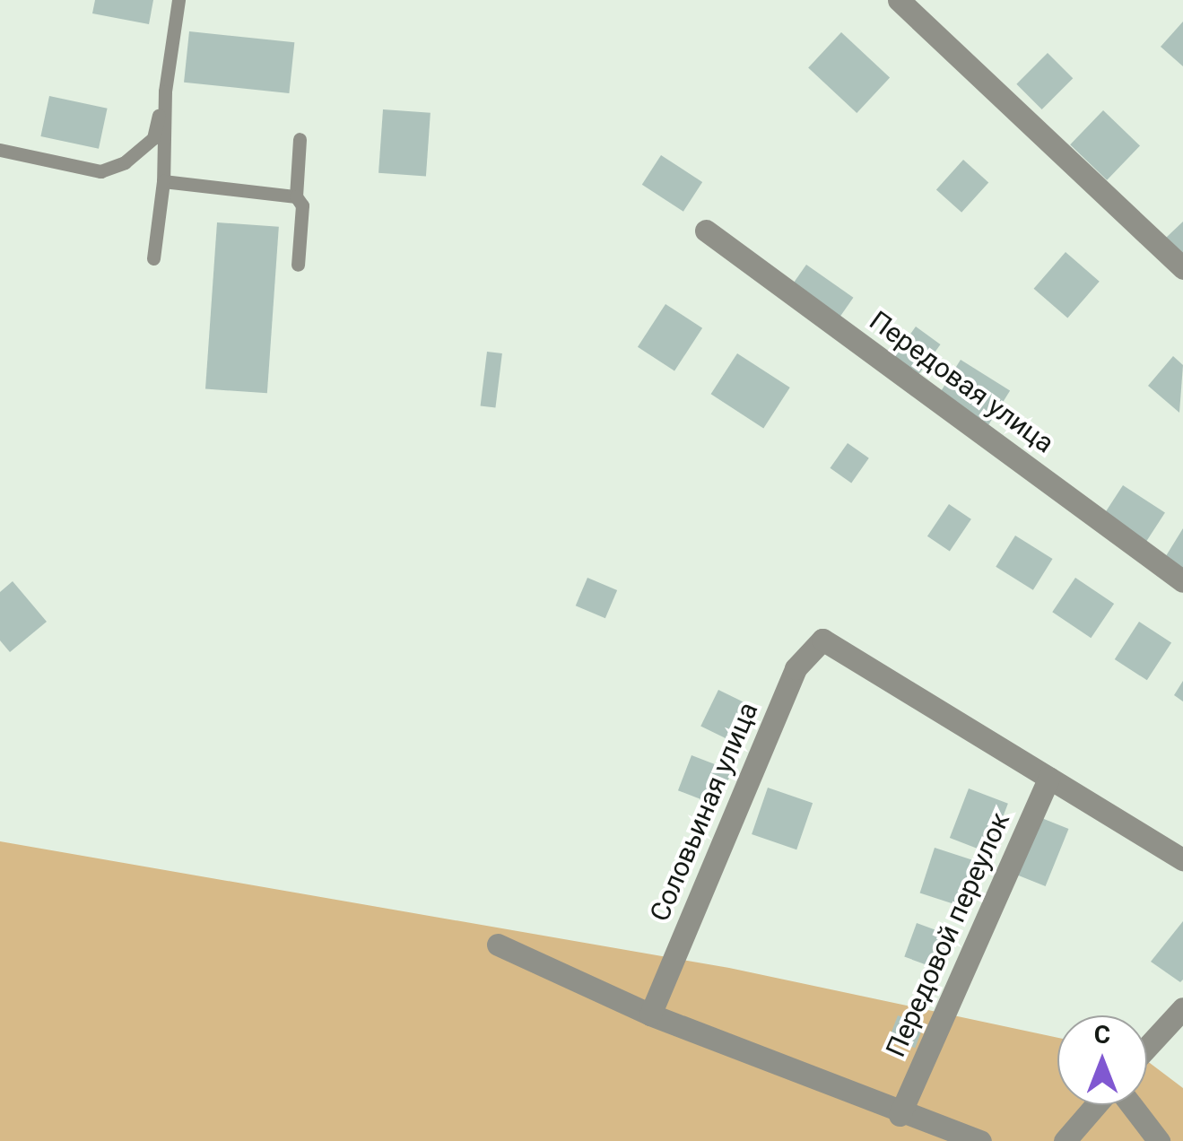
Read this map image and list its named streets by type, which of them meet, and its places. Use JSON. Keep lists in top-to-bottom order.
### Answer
{
  "streets": {
    "street": ["Передовая улица", "Соловьиная улица", "Передовой переулок"]
  },
  "crossings": [
    ["Соловьиная улица", "Передовой переулок"]
  ],
  "north": "top"
}
